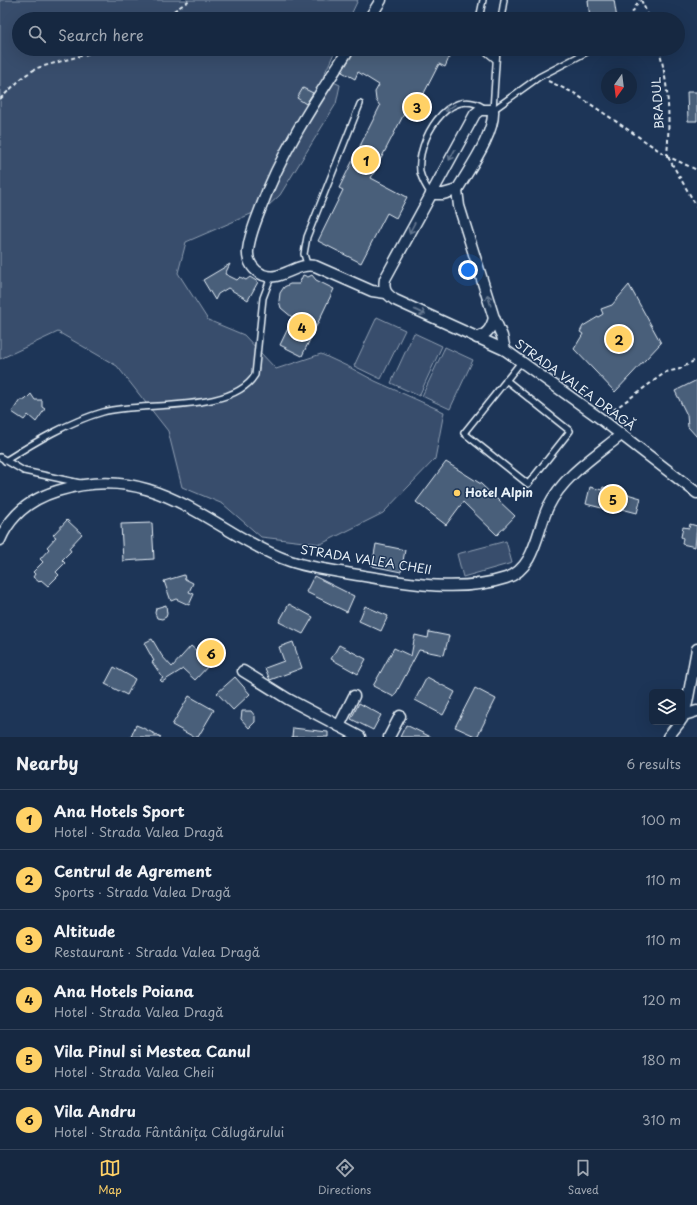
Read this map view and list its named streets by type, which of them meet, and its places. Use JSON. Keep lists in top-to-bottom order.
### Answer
{
  "streets": {
    "street": ["STRADA VALEA DRAGĂ", "STRADA VALEA CHEII"],
    "path": ["BRADUL"]
  },
  "crossings": [
    ["STRADA VALEA DRAGĂ", "STRADA VALEA CHEII"]
  ],
  "places": ["Hotel Alpin"],
  "north": "bottom",
  "page": {
    "search": "Search here",
    "pins": [
      "3",
      "1",
      "4",
      "2",
      "5",
      "6"
    ],
    "heading": ["Nearby", "6 results"],
    "list": [
      {
        "mark": "1",
        "name": "Ana Hotels Sport",
        "note": "Hotel · Strada Valea Dragă",
        "value": "100 m"
      },
      {
        "mark": "2",
        "name": "Centrul de Agrement",
        "note": "Sports · Strada Valea Dragă",
        "value": "110 m"
      },
      {
        "mark": "3",
        "name": "Altitude",
        "note": "Restaurant · Strada Valea Dragă",
        "value": "110 m"
      },
      {
        "mark": "4",
        "name": "Ana Hotels Poiana",
        "note": "Hotel · Strada Valea Dragă",
        "value": "120 m"
      },
      {
        "mark": "5",
        "name": "Vila Pinul si Mestea Canul",
        "note": "Hotel · Strada Valea Cheii",
        "value": "180 m"
      },
      {
        "mark": "6",
        "name": "Vila Andru",
        "note": "Hotel · Strada Fântânița Călugărului",
        "value": "310 m"
      }
    ],
    "nav": ["Map", "Directions", "Saved"]
  }
}
